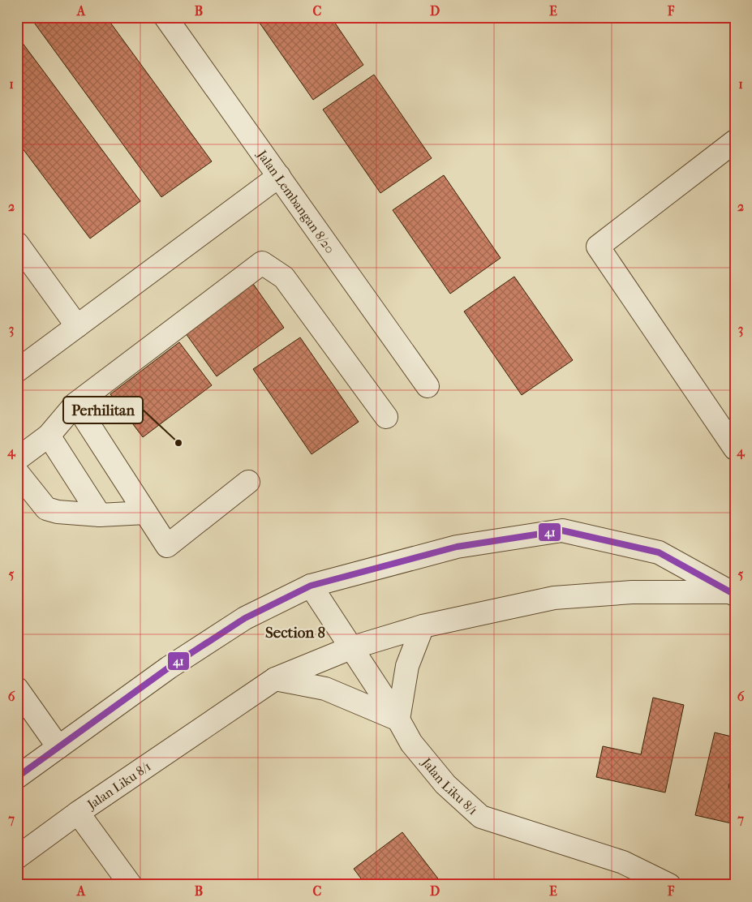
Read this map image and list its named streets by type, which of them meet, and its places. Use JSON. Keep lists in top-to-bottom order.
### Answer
{
  "streets": {
    "street": ["Jalan Lembangan 8/20", "Jalan Liku 8/1"]
  },
  "districts": ["Section 8"],
  "places": ["Perhilitan"],
  "lines": ["transit line 41"],
  "grid": {
    "columns": [
      "A",
      "B",
      "C",
      "D",
      "E",
      "F"
    ],
    "rows": [
      "1",
      "2",
      "3",
      "4",
      "5",
      "6",
      "7"
    ]
  }
}
